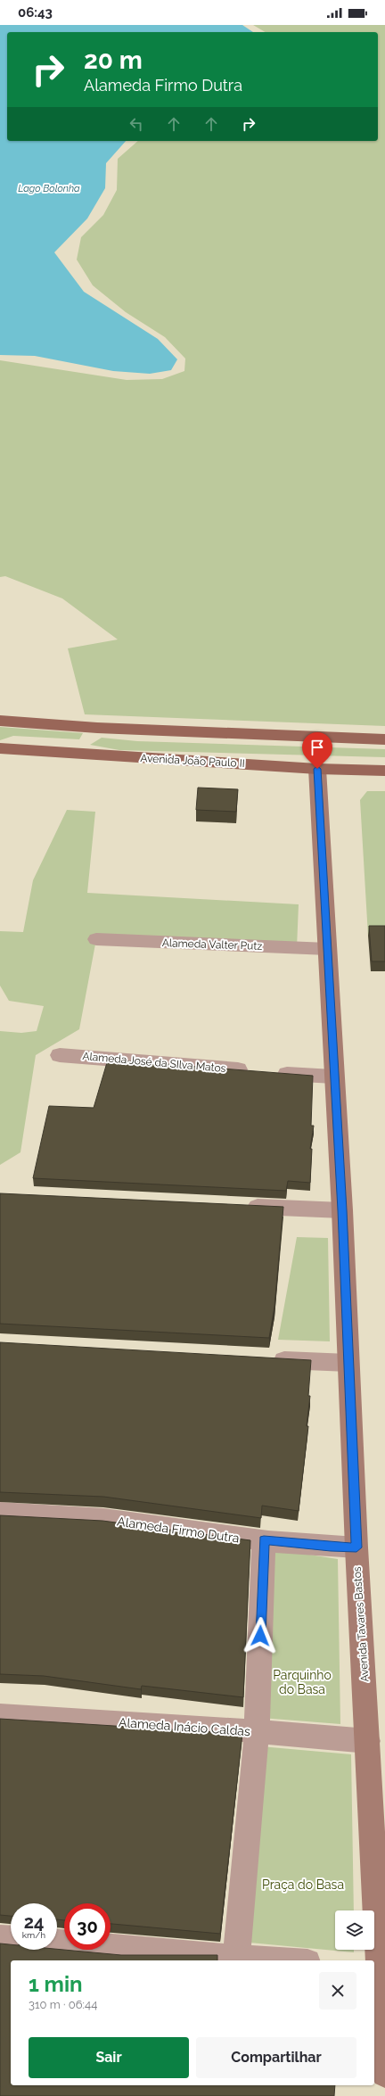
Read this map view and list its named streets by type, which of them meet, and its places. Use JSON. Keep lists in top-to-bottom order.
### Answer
{
  "streets": {
    "main road": ["Avenida João Paulo II", "Avenida Tavares Bastos"],
    "street": [
      "Alameda Valter Putz",
      "Alameda José da SIlva Matos",
      "Alameda Firmo Dutra",
      "Alameda Inácio Caldas"
    ]
  },
  "crossings": [
    ["Avenida João Paulo II", "Avenida Tavares Bastos"],
    ["Alameda Valter Putz", "Avenida Tavares Bastos"],
    ["Alameda José da SIlva Matos", "Avenida Tavares Bastos"],
    ["Alameda Firmo Dutra", "Avenida Tavares Bastos"],
    ["Avenida Tavares Bastos", "Alameda Inácio Caldas"]
  ],
  "water": ["Lago Bolonha"],
  "parks": ["Parquinho do Basa", "Praça do Basa"],
  "page": {
    "status": "06:43",
    "turn": ["20 m", "Alameda Firmo Dutra"],
    "speed": "24 km/h",
    "limit": "30",
    "heading": ["1 min", "310 m · 06:44"],
    "buttons": ["Sair", "Compartilhar"]
  }
}
